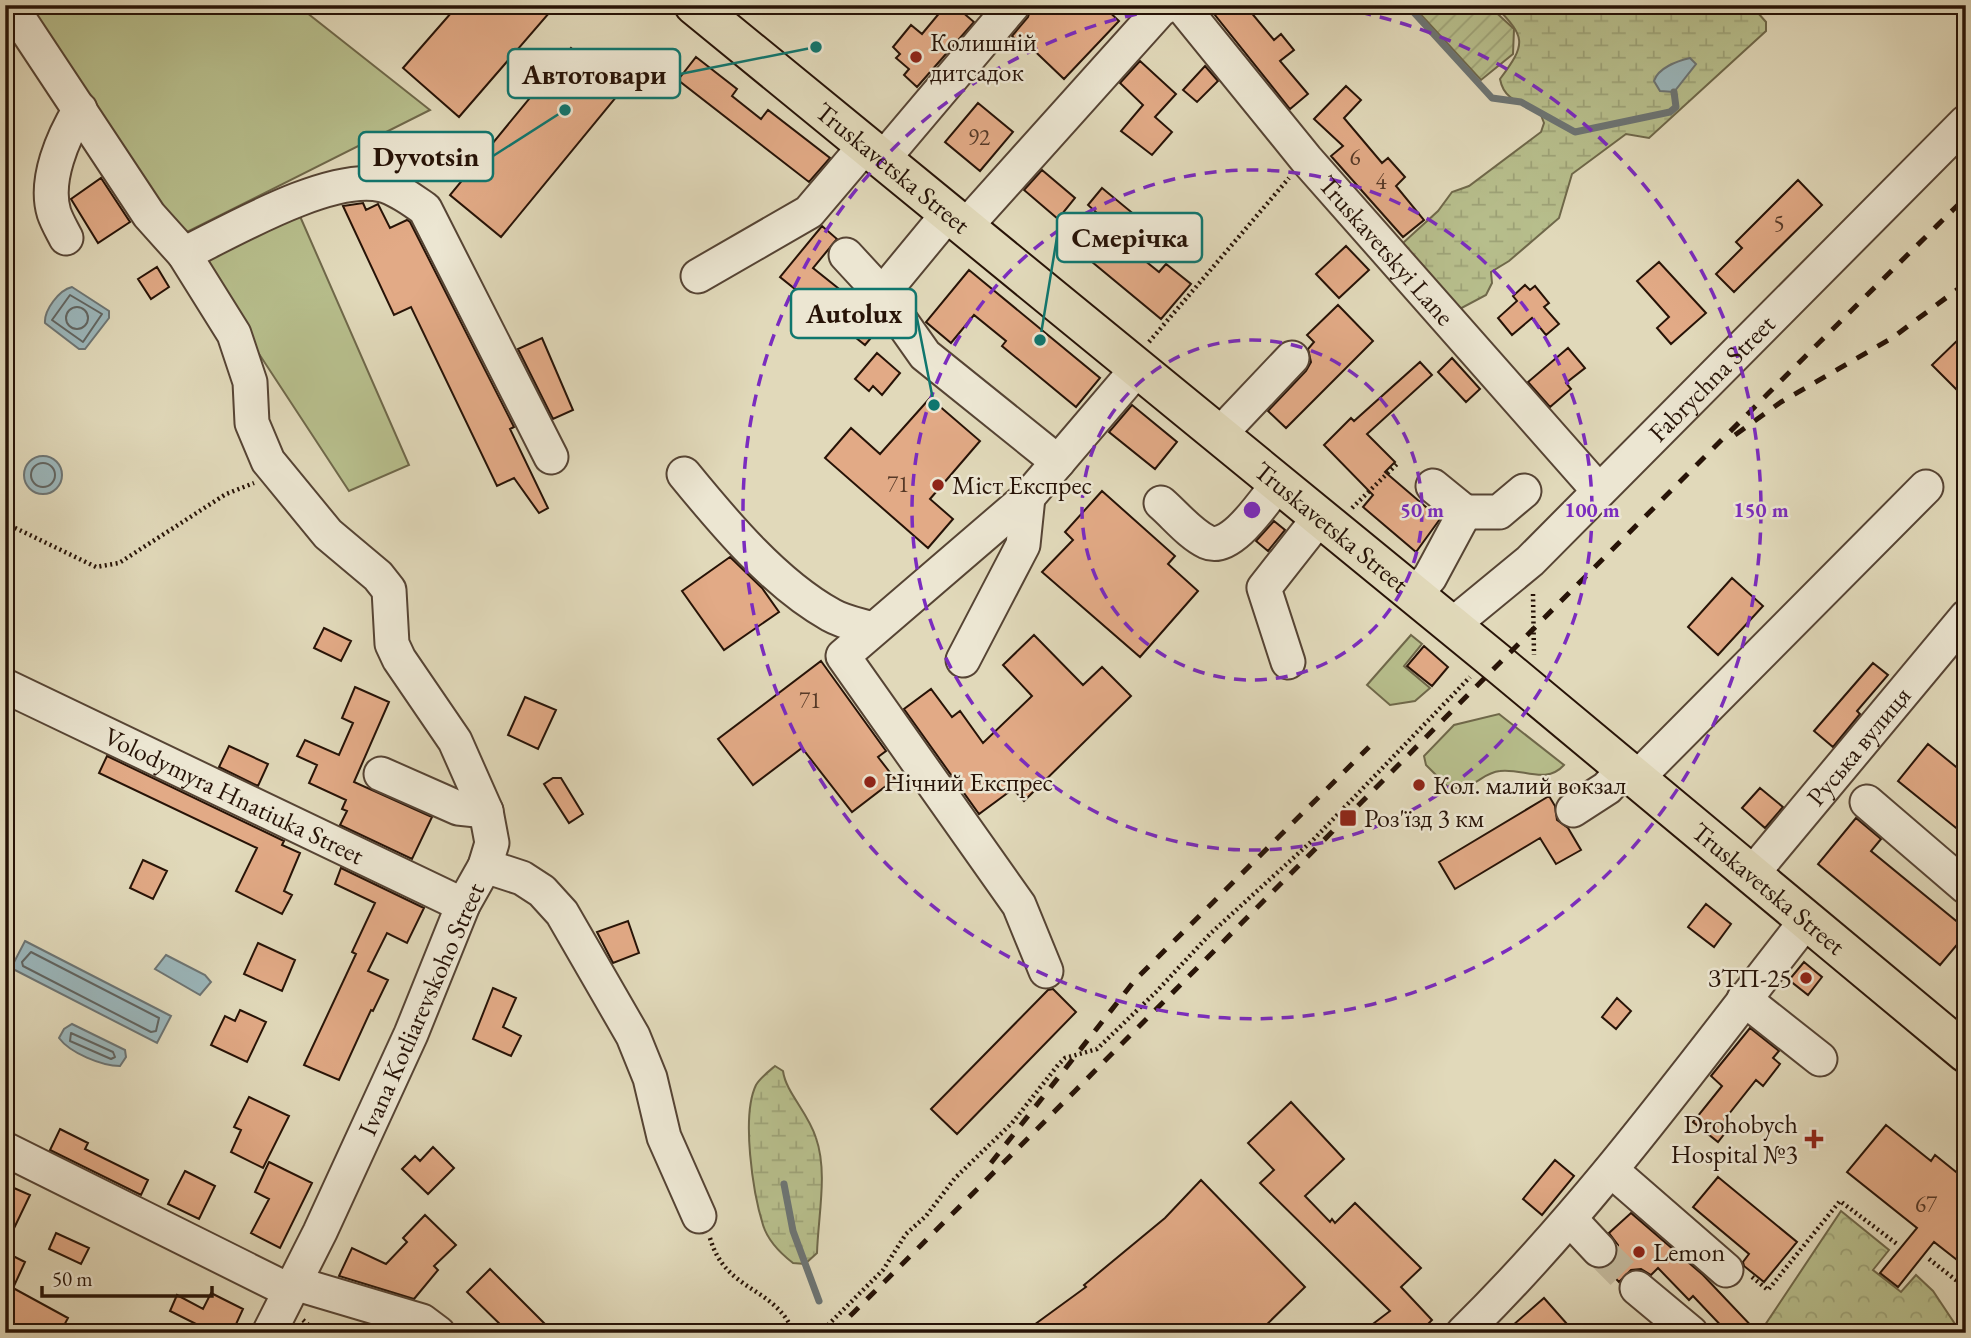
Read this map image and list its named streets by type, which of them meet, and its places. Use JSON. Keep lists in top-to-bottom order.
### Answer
{
  "streets": {
    "main road": ["Truskavetska Street"],
    "street": [
      "Truskavetskyi Lane",
      "Fabrychna Street",
      "Руська вулиця",
      "Volodymyra Hnatiuka Street",
      "Ivana Kotliarevskoho Street"
    ]
  },
  "crossings": [
    ["Truskavetska Street", "Fabrychna Street"],
    ["Truskavetska Street", "Руська вулиця"],
    ["Truskavetskyi Lane", "Fabrychna Street"],
    ["Volodymyra Hnatiuka Street", "Ivana Kotliarevskoho Street"]
  ],
  "places": {
    "other": [
      "Автотовари",
      "Колишній дитсадок",
      "Dyvotsin",
      "Смерічка",
      "Autolux",
      "Міст Експрес",
      "Нічний Експрес",
      "Кол. малий вокзал",
      "ЗТП-25",
      "Lemon"
    ],
    "transit": ["Роз'їзд 3 км"],
    "health": ["Drohobych Hospital №3"]
  },
  "house_numbers": [
    "92",
    "6",
    "4",
    "5",
    "71",
    "71",
    "67"
  ],
  "scale_bar": "50 m",
  "rings": ["50 m", "100 m", "150 m"]
}
